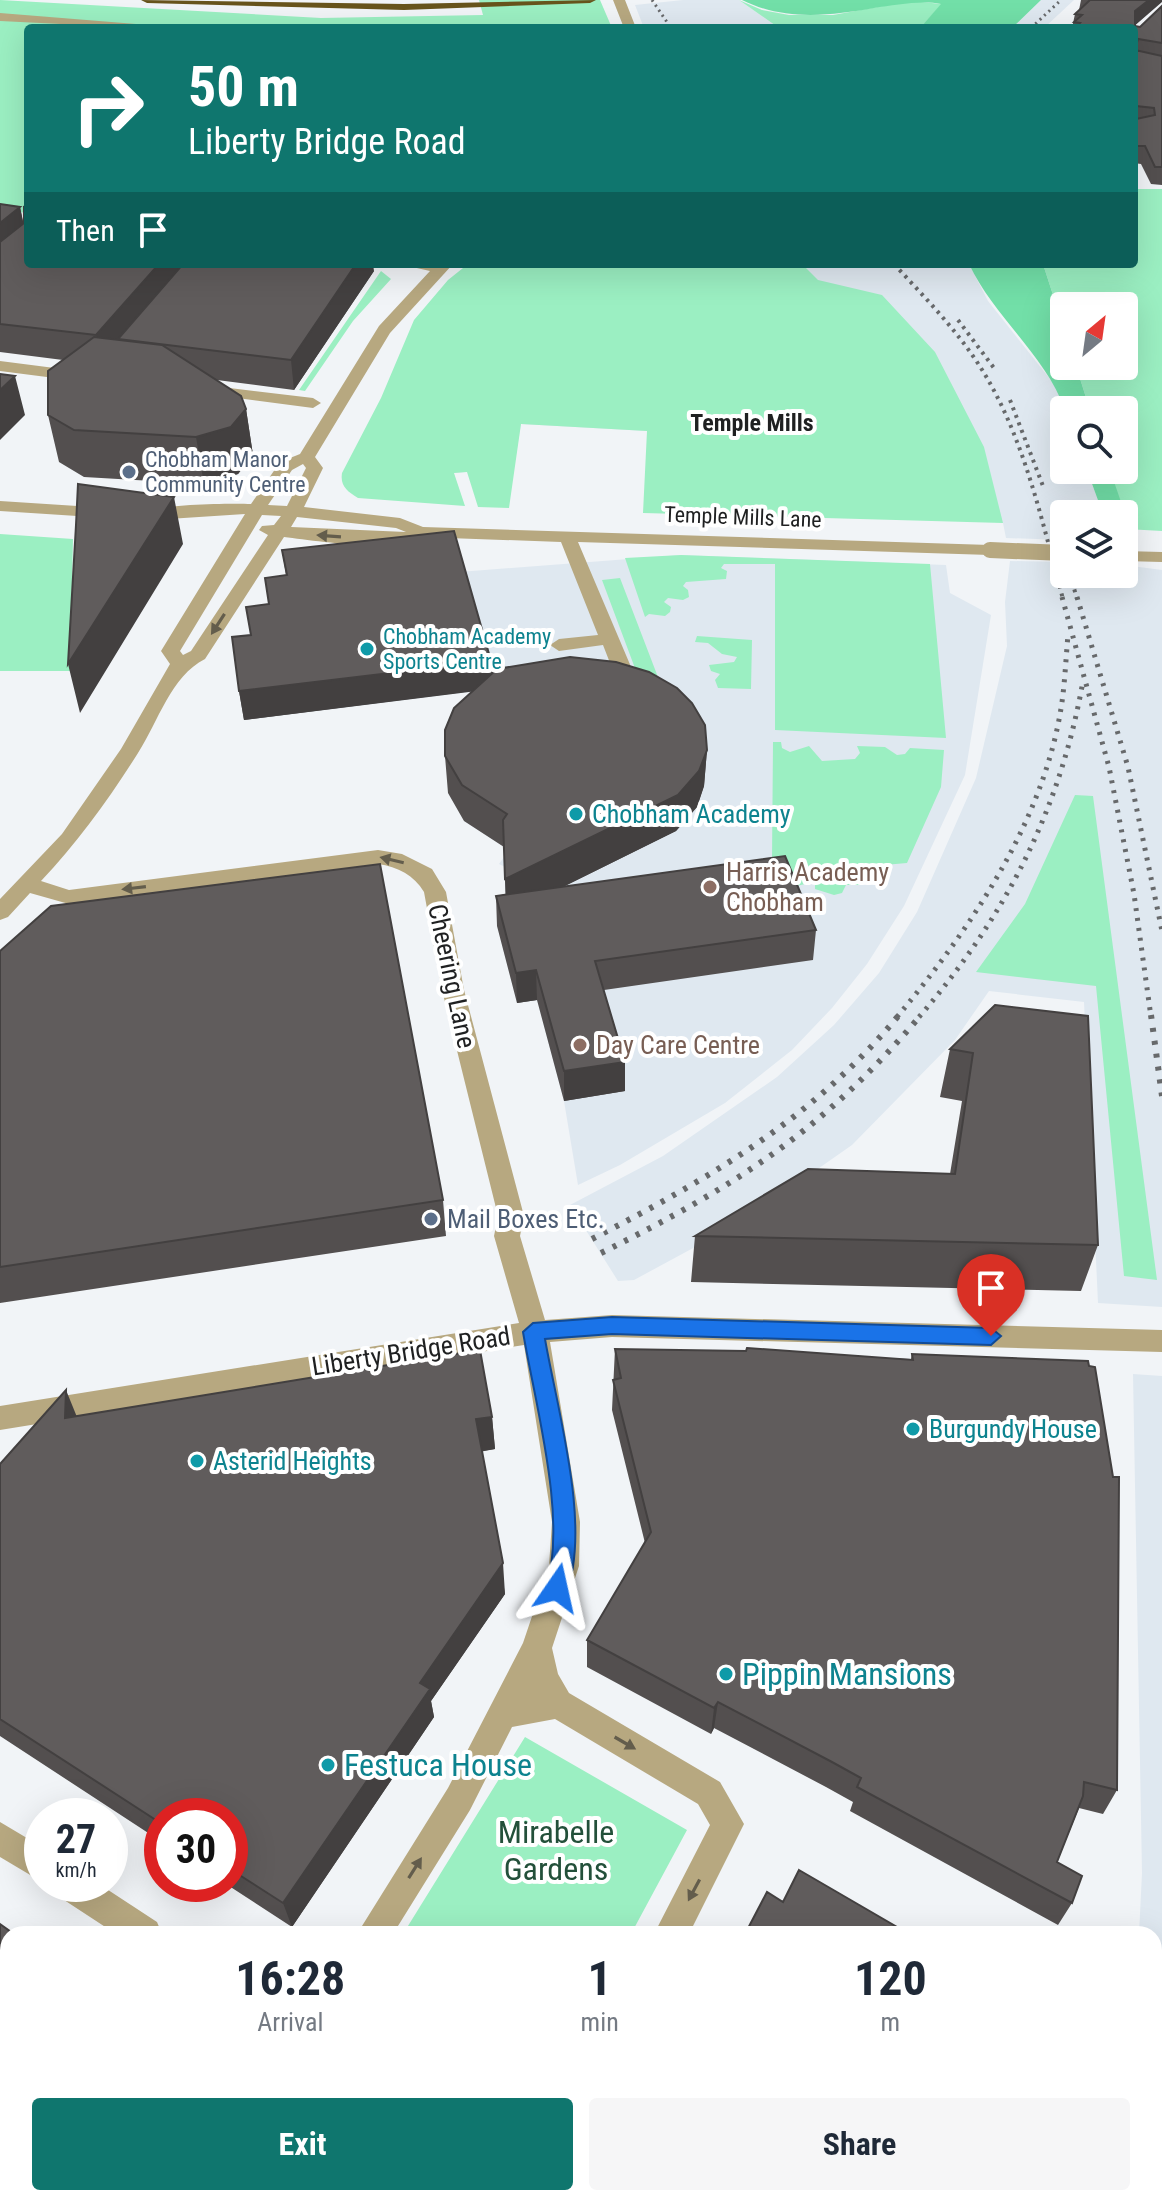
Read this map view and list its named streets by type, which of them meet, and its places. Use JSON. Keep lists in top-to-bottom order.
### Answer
{
  "streets": {
    "street": ["Temple Mills Lane", "Cheering Lane", "Liberty Bridge Road"]
  },
  "crossings": [
    ["Cheering Lane", "Liberty Bridge Road"]
  ],
  "districts": ["Temple Mills"],
  "parks": ["Mirabelle Gardens"],
  "places": [
    "Chobham Manor Community Centre",
    "Chobham Academy Sports Centre",
    "Chobham Academy",
    "Harris Academy Chobham",
    "Day Care Centre",
    "Mail Boxes Etc.",
    "Burgundy House",
    "Asterid Heights",
    "Pippin Mansions",
    "Festuca House"
  ],
  "north": "top right",
  "page": {
    "turn": ["50 m", "Liberty Bridge Road"],
    "then": "Then",
    "speed": "27 km/h",
    "limit": "30",
    "eta": [
      "16:28",
      "Arrival",
      "1",
      "min",
      "120",
      "m"
    ],
    "buttons": ["Exit", "Share"]
  }
}
